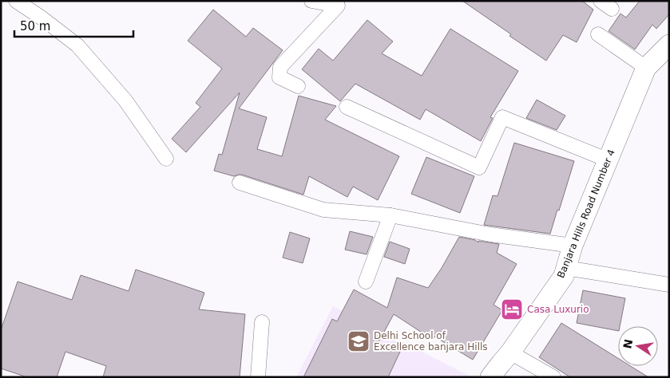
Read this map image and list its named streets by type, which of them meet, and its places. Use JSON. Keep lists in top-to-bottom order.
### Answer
{
  "streets": {
    "street": ["Banjara Hills Road Number 4"]
  },
  "places": {
    "hotel": ["Casa Luxurio"],
    "school or university": ["Delhi School of Excellence banjara Hills"]
  },
  "scale_bar": "50 m",
  "north": "left"
}
